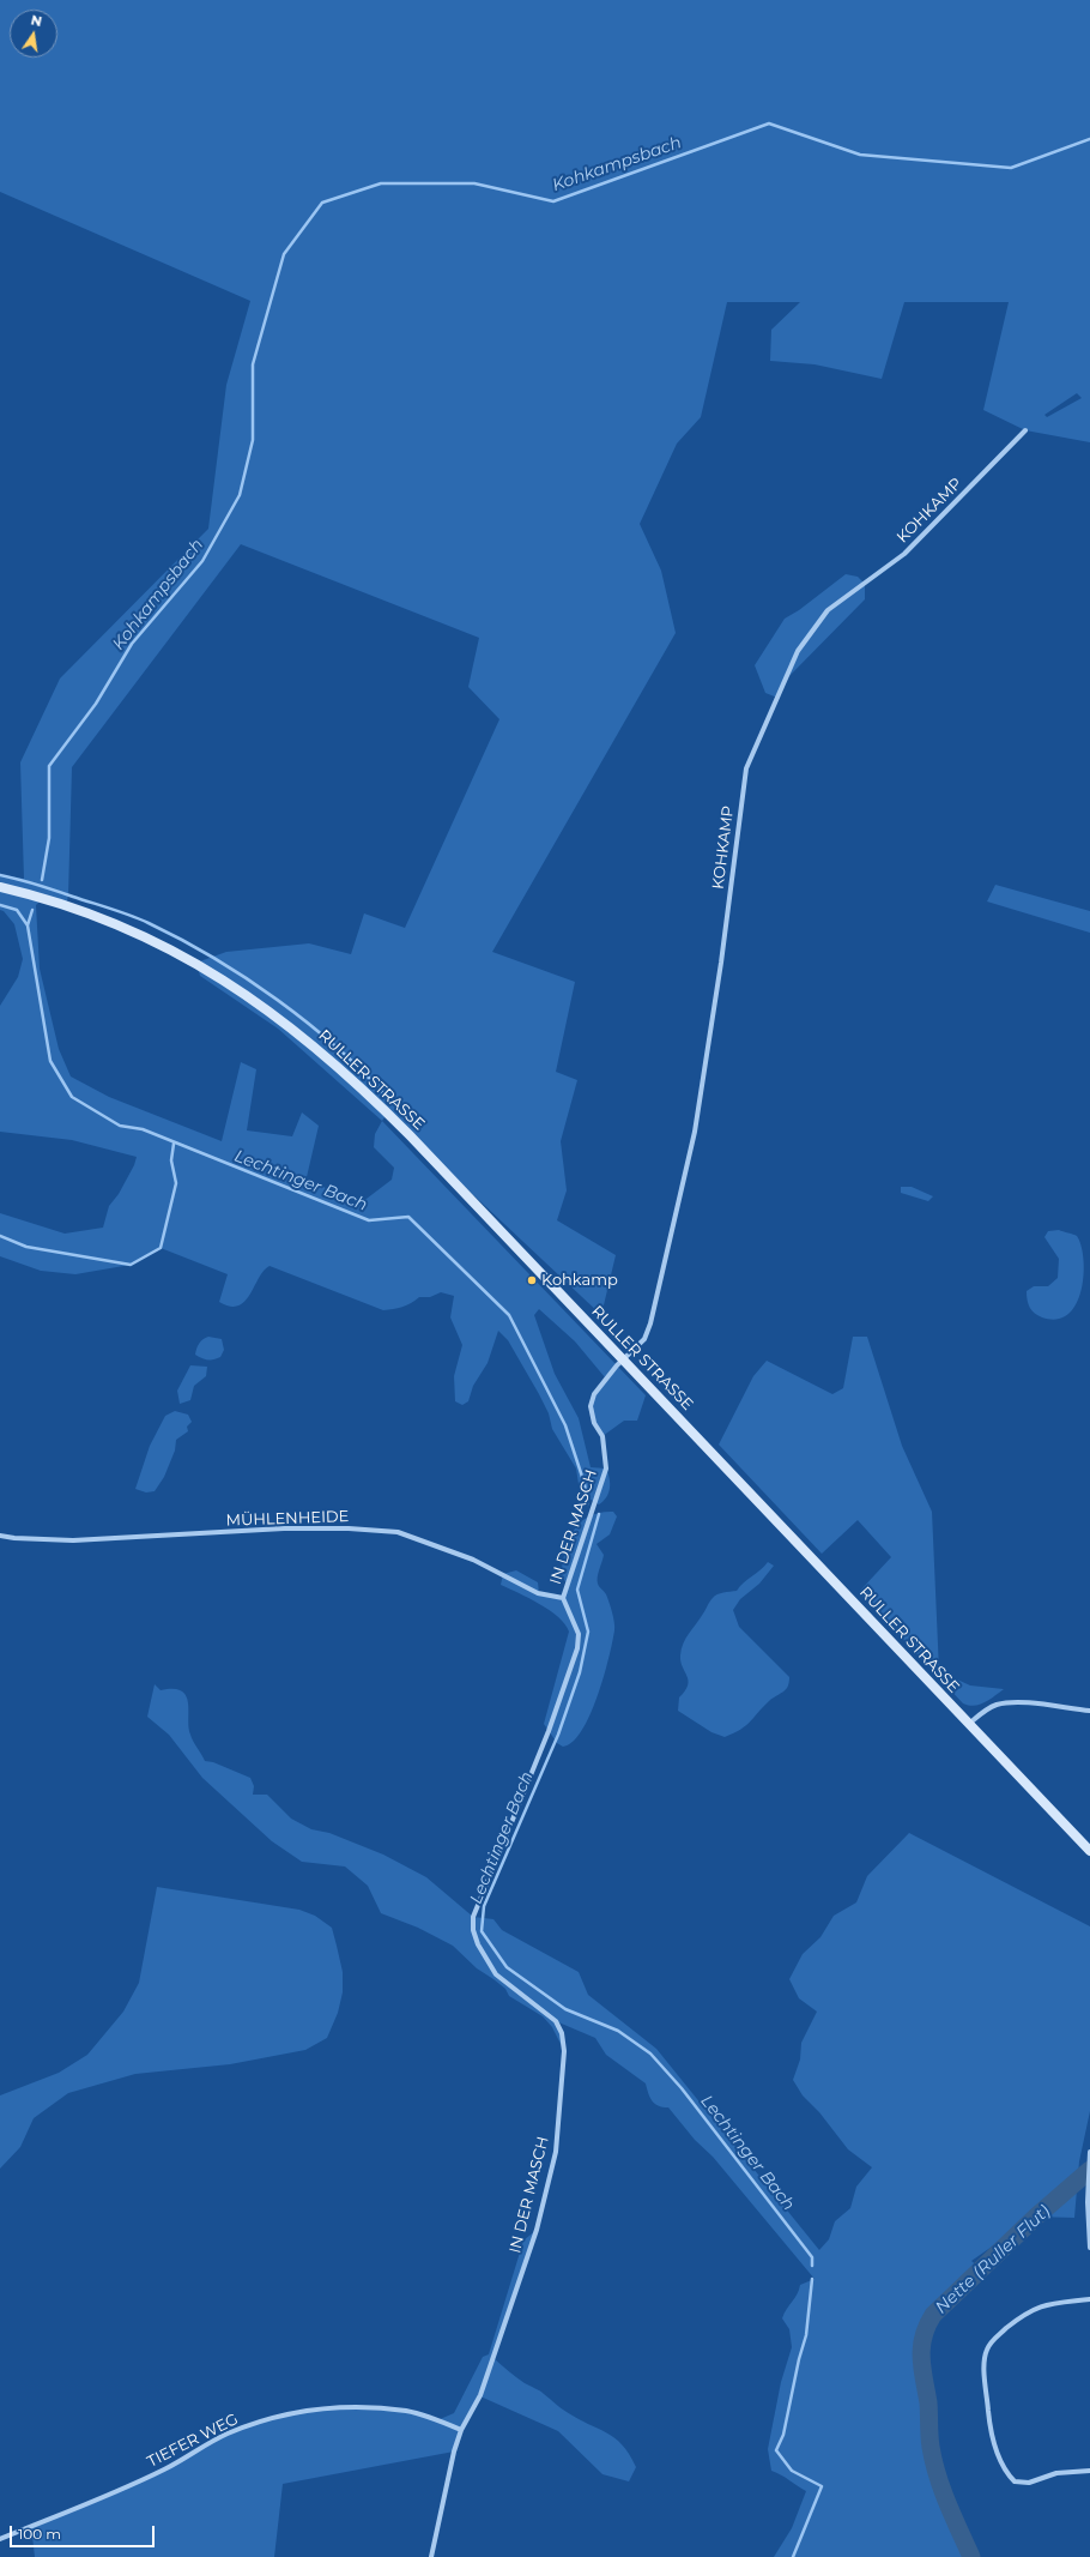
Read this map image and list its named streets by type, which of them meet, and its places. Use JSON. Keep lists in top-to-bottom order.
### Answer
{
  "streets": {
    "main road": ["RULLER STRASSE"],
    "street": [
      "KOHKAMP",
      "MÜHLENHEIDE",
      "IN DER MASCH",
      "TIEFER WEG"
    ]
  },
  "crossings": [
    ["KOHKAMP", "RULLER STRASSE"],
    ["KOHKAMP", "IN DER MASCH"],
    ["RULLER STRASSE", "IN DER MASCH"],
    ["MÜHLENHEIDE", "IN DER MASCH"],
    ["IN DER MASCH", "TIEFER WEG"]
  ],
  "water": ["Kohkampsbach", "Lechtinger Bach", "Nette (Ruller Flut)"],
  "places": ["Kohkamp"],
  "scale_bar": "100 m",
  "north": "top"
}
